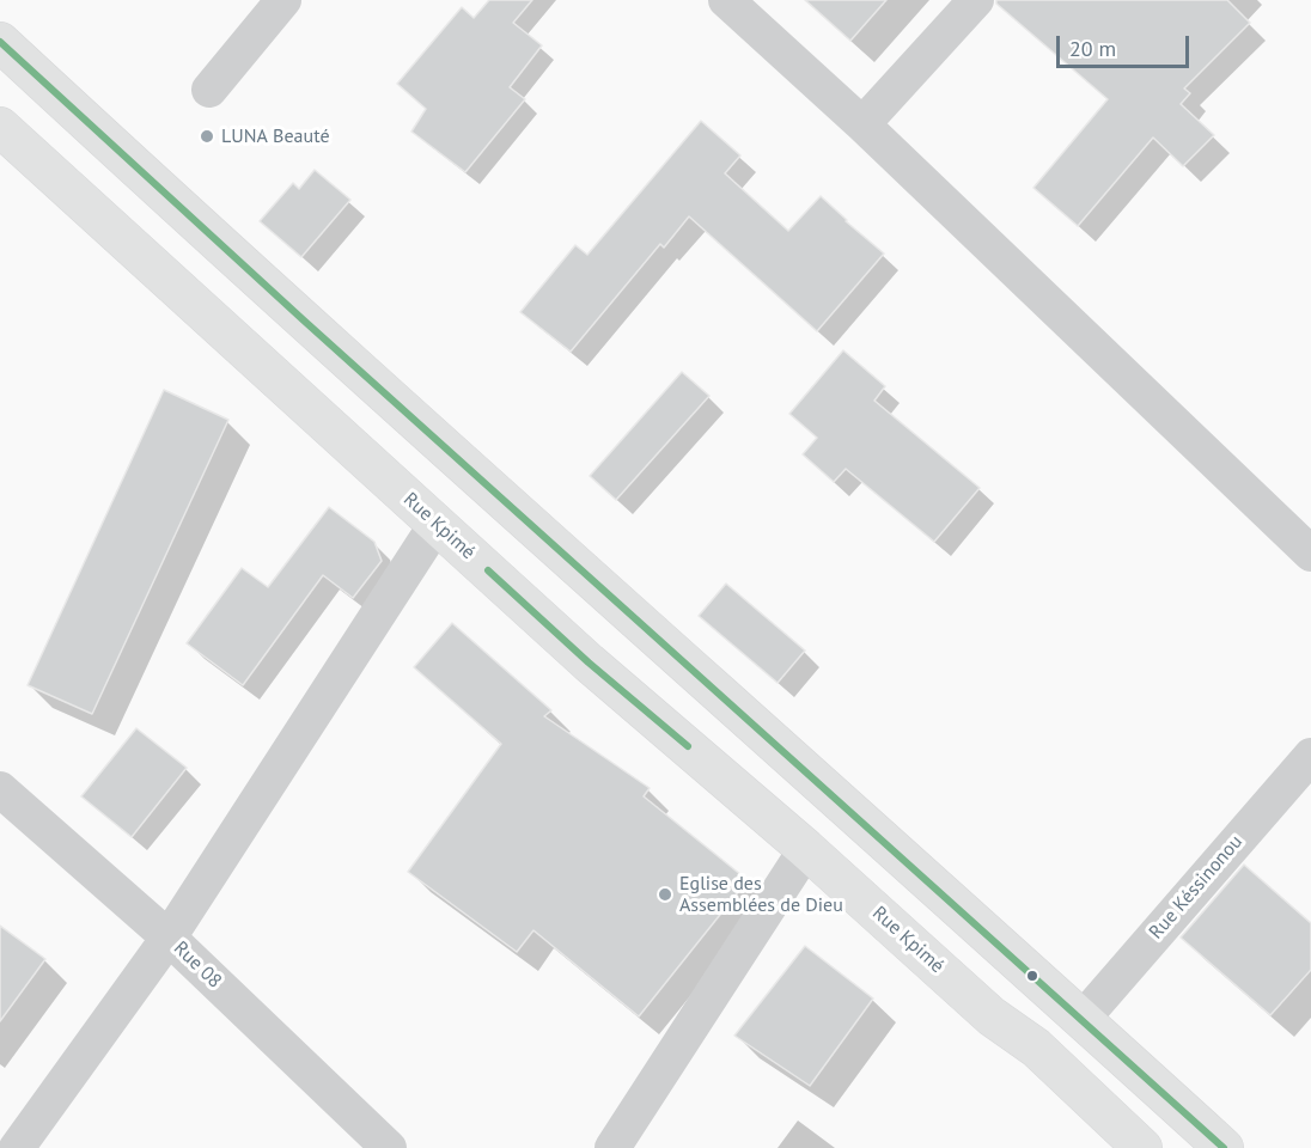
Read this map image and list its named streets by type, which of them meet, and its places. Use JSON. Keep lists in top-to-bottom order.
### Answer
{
  "streets": {
    "main road": ["Rue Kpimé"],
    "street": ["Rue Késsinonou", "Rue 08"]
  },
  "places": ["LUNA Beauté", "Eglise des Assemblées de Dieu"],
  "scale_bar": "20 m"
}
